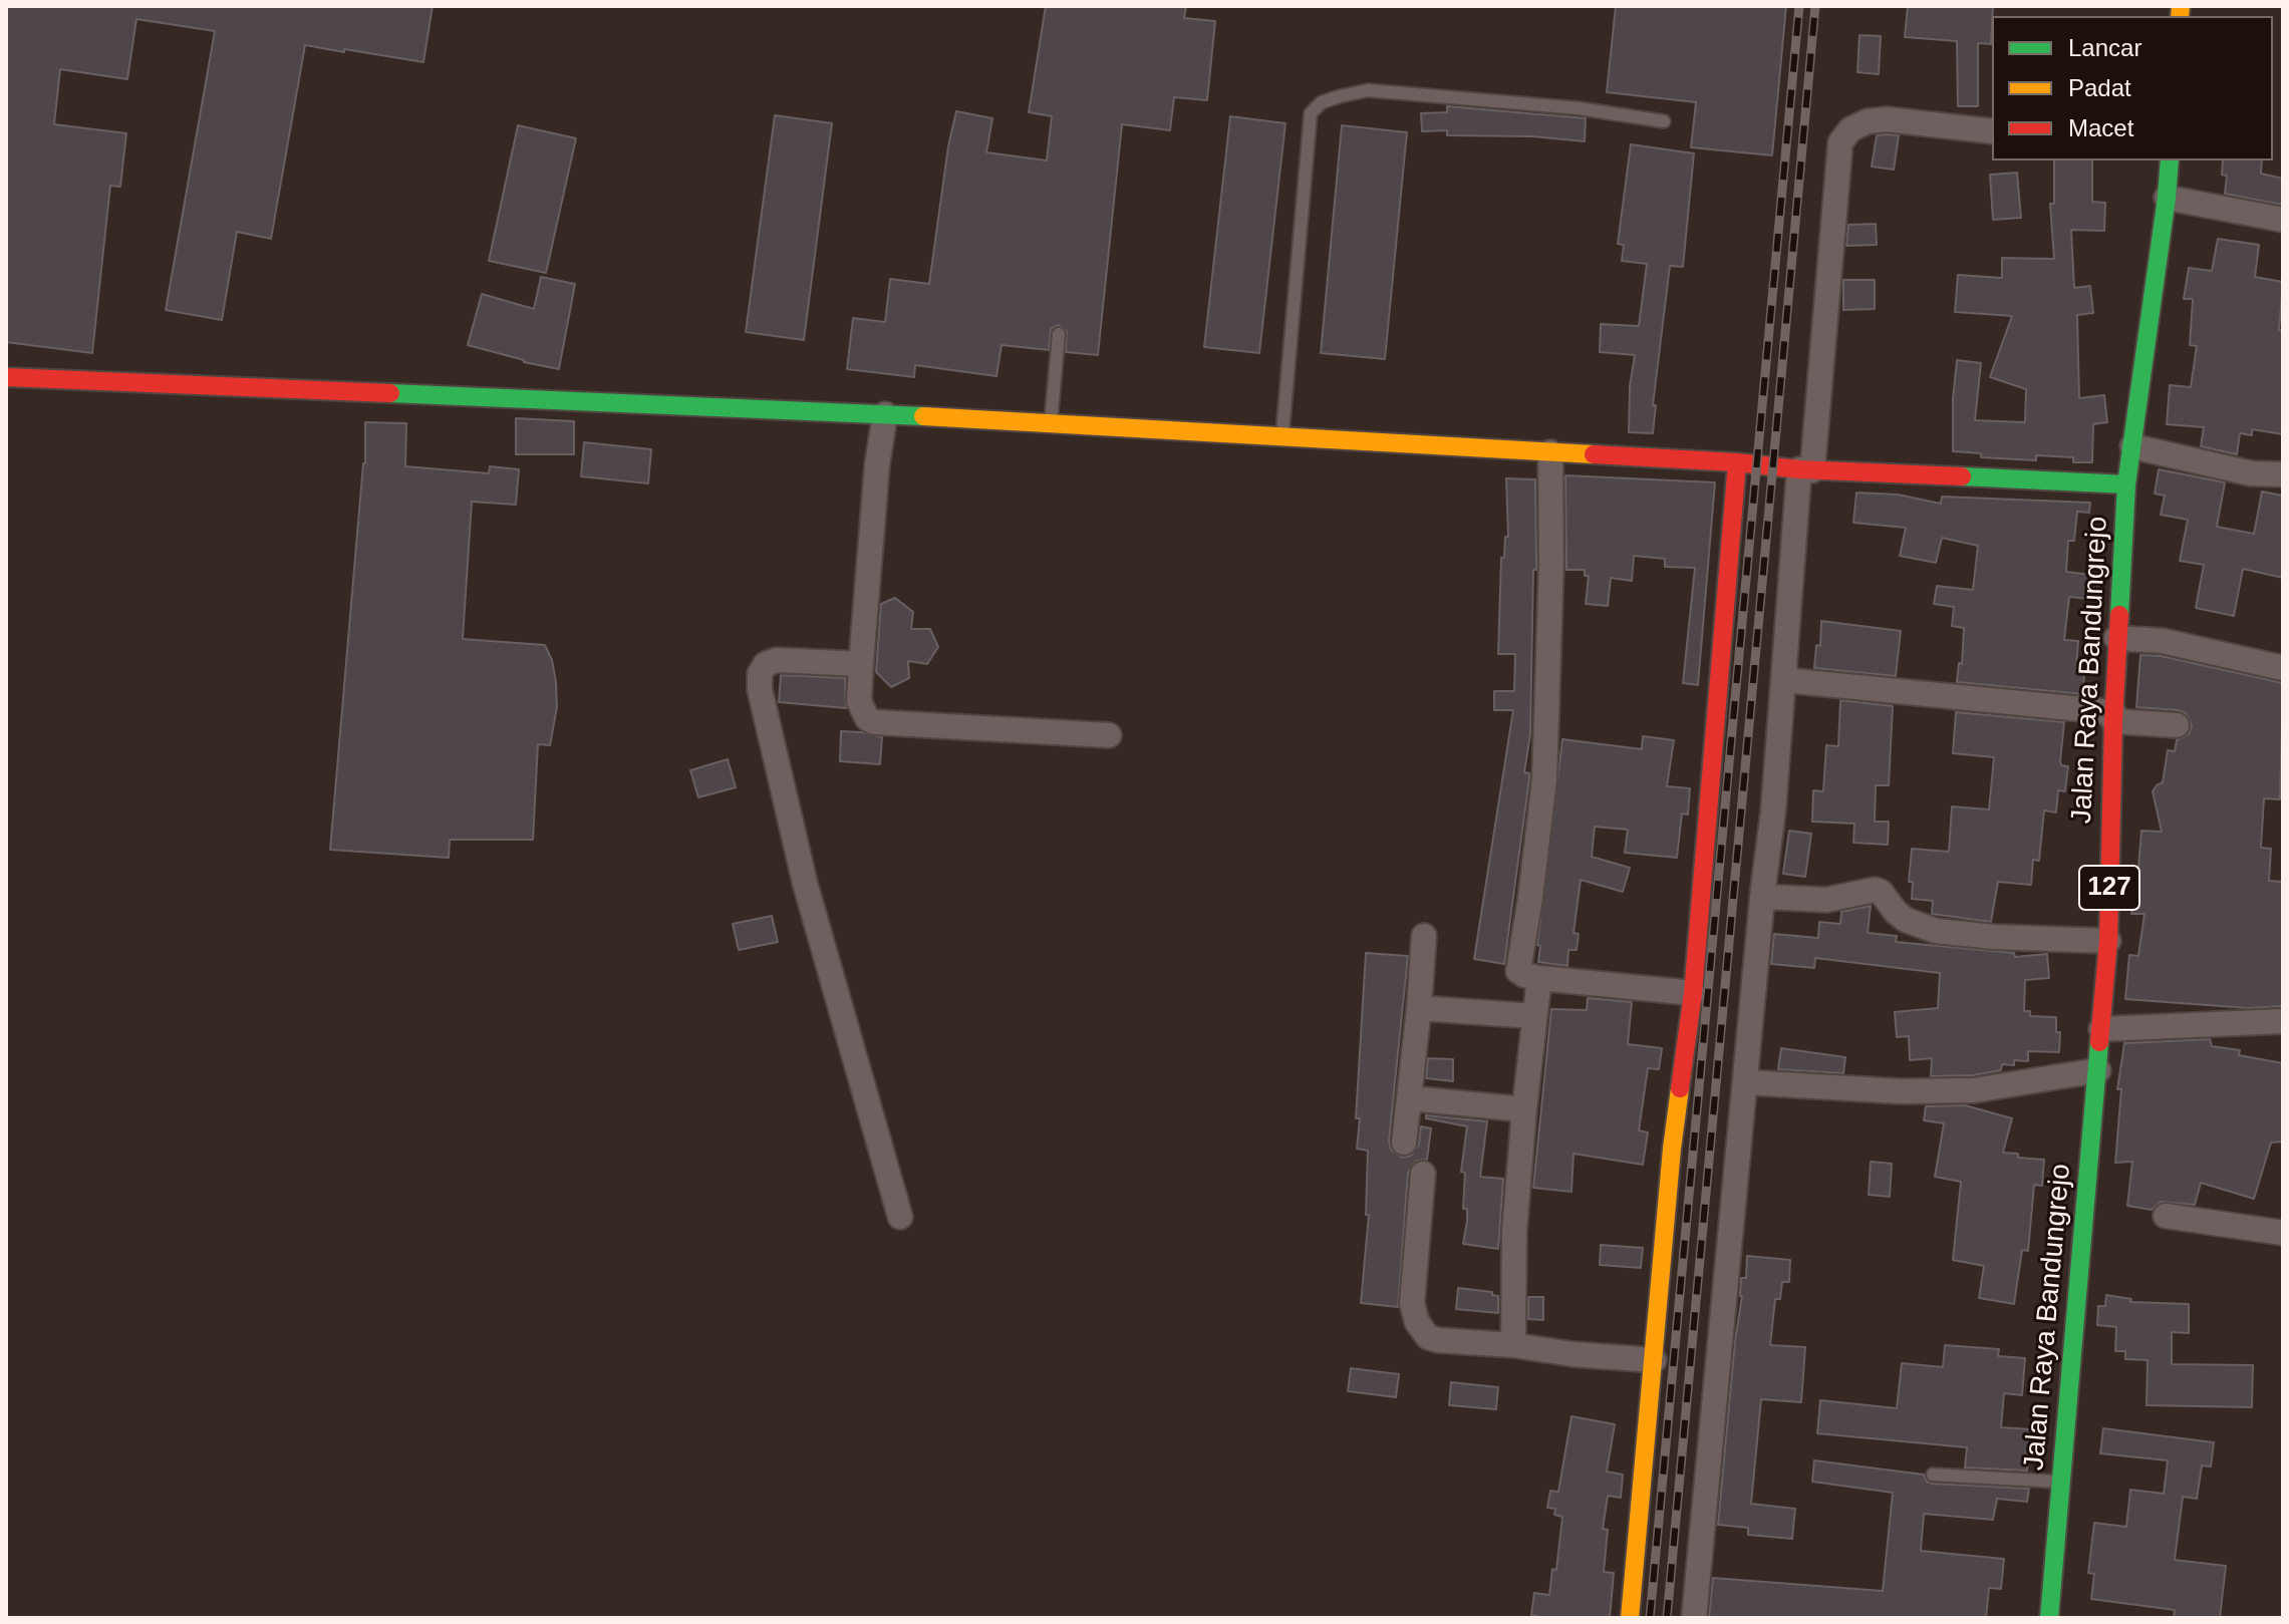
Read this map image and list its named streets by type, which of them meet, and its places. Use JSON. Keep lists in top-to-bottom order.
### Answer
{
  "streets": {
    "main road": ["Jalan Raya Bandungrejo", "127"]
  },
  "legend": ["Lancar", "Padat", "Macet"]
}
